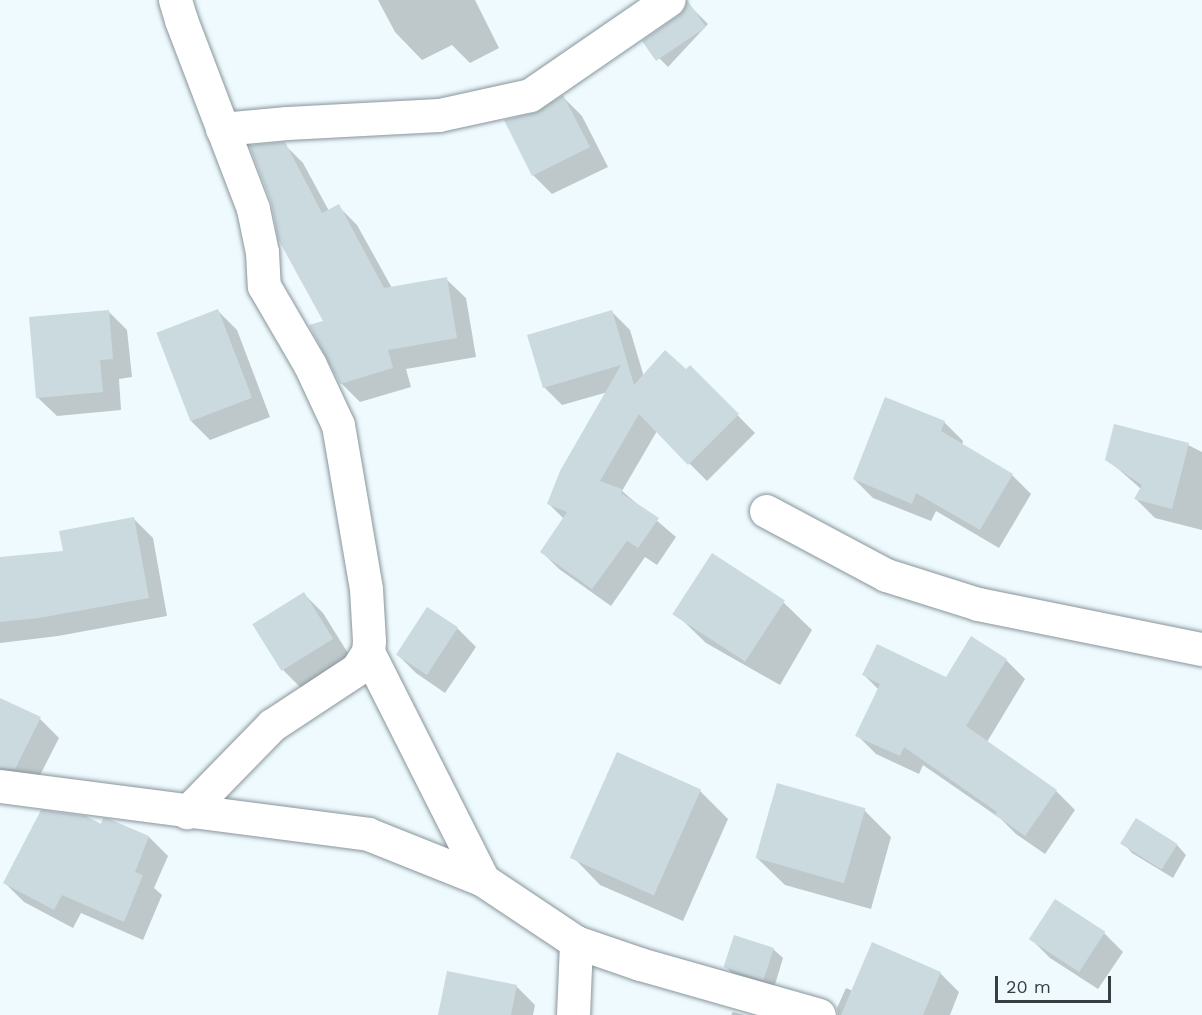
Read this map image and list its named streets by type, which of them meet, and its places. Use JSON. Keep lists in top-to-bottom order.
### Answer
{
  "scale_bar": "20 m"
}
